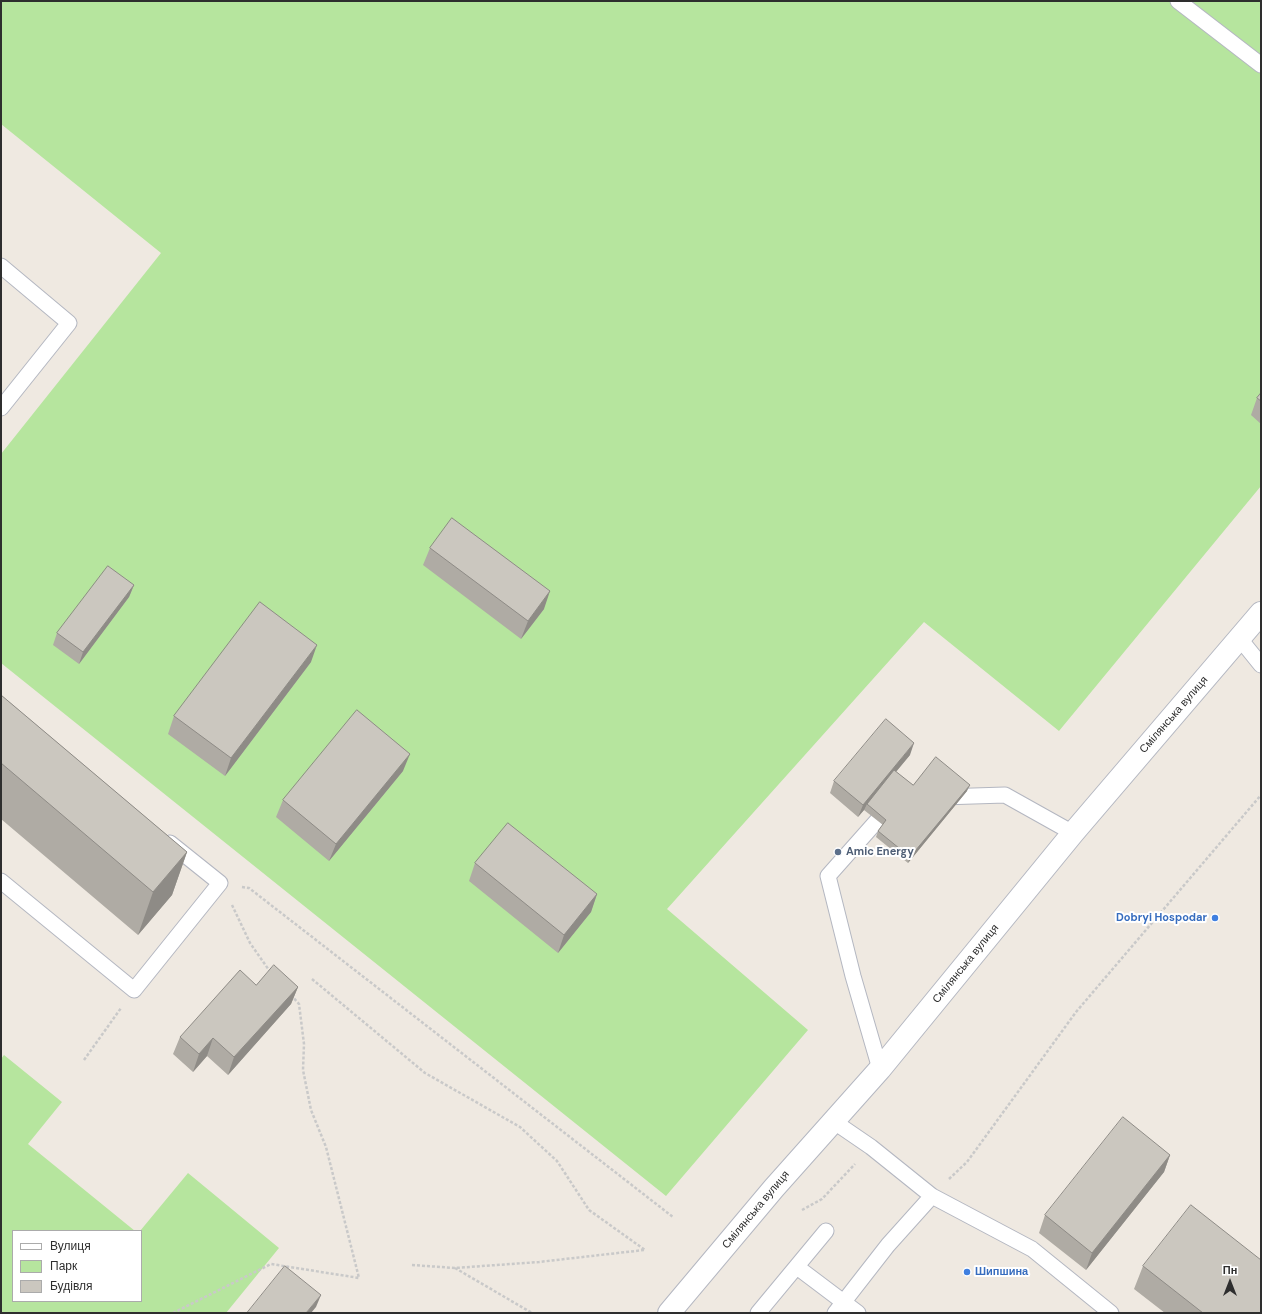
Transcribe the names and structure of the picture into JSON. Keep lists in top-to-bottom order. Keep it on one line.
{"streets":{"main road":["Смілянська вулиця"]},"places":["Amic Energy","Dobryi Hospodar","Шипшина"],"legend":["Вулиця","Парк","Будівля"],"north":"top"}
